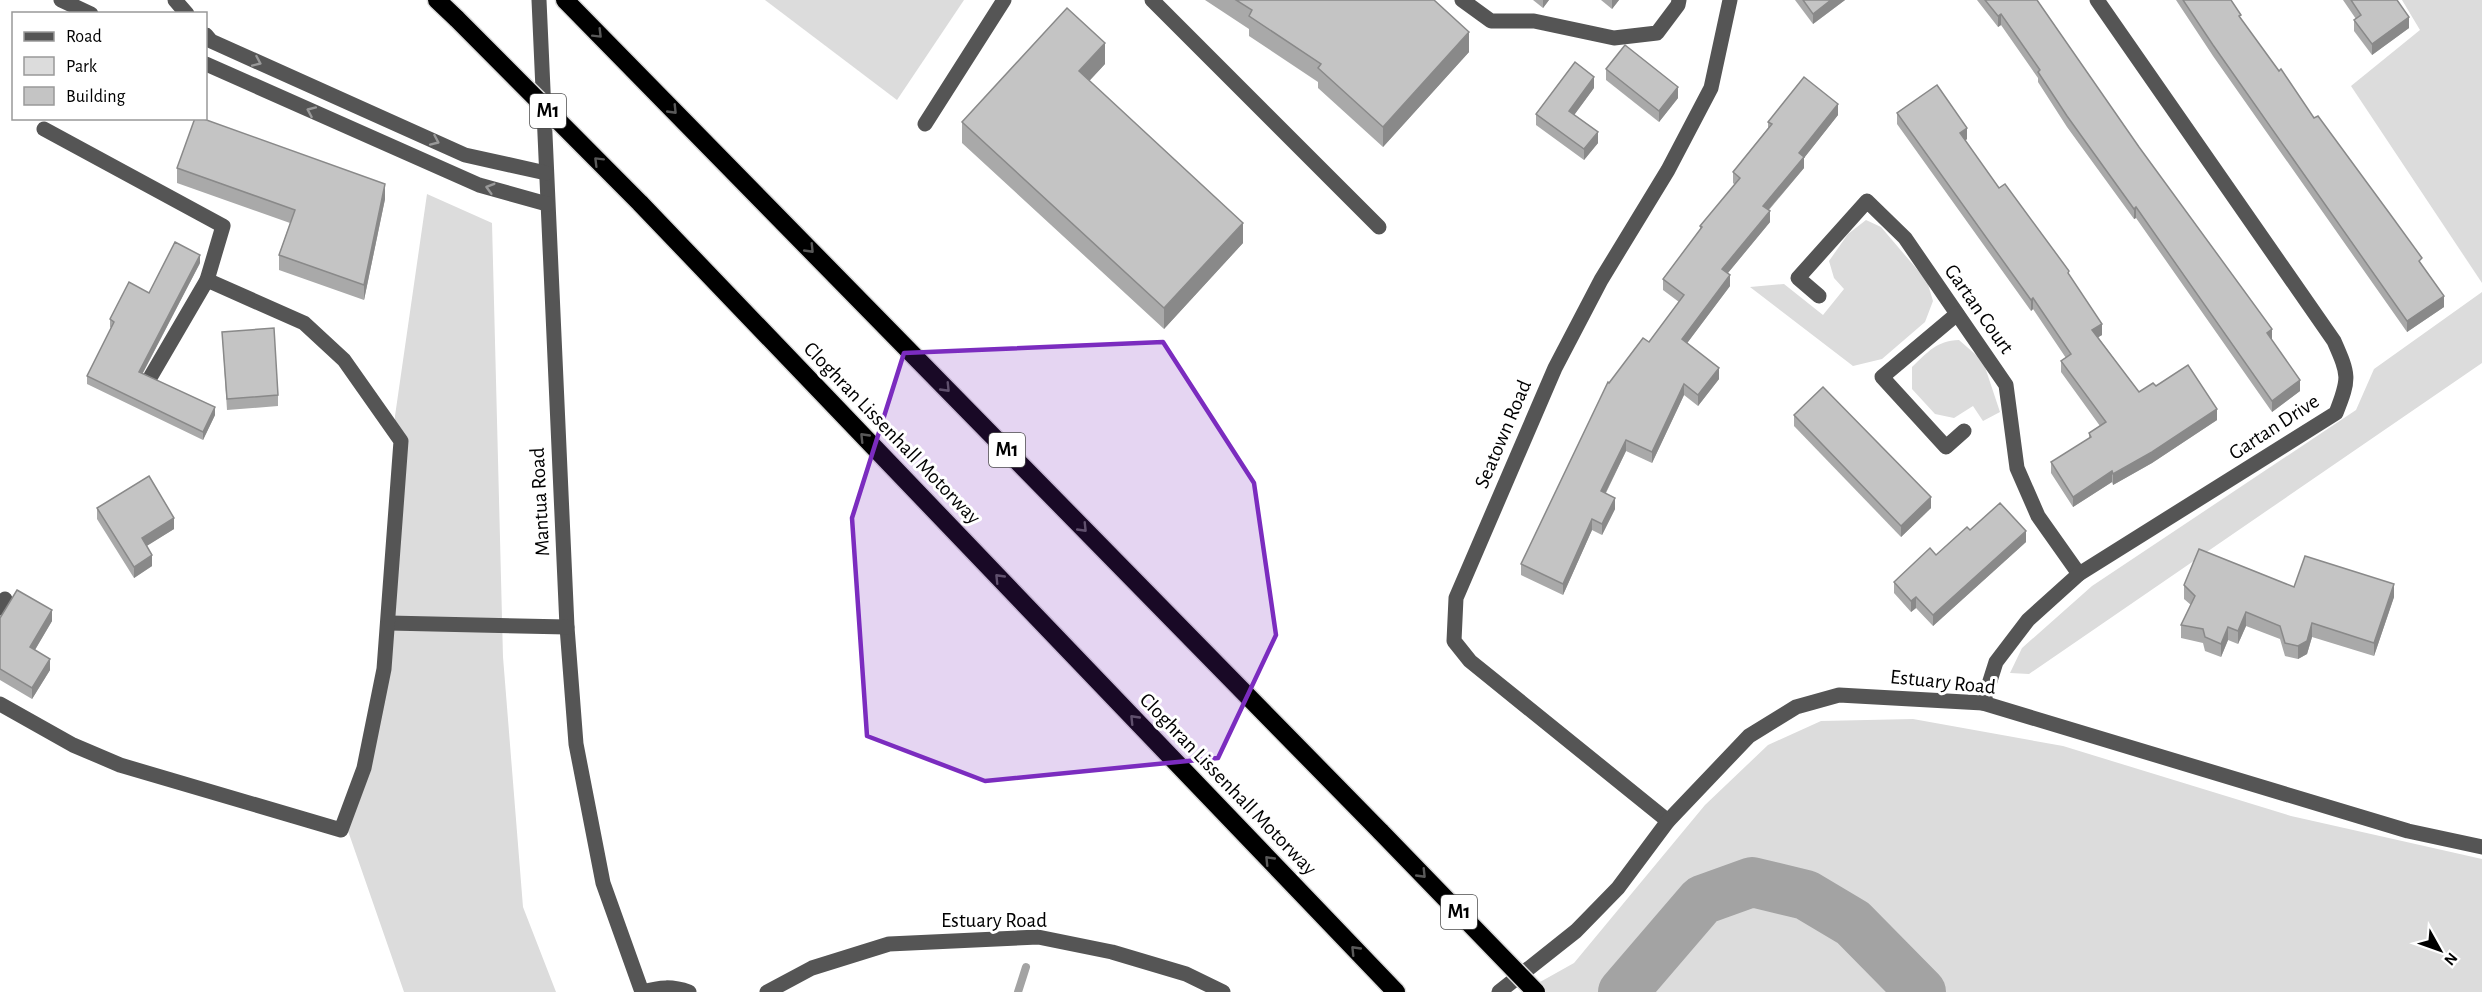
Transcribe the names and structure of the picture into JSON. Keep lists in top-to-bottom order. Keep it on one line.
{"streets":{"highway":["M1","Cloghran Lissenhall Motorway"],"street":["Gartan Court","Gartan Drive","Seatown Road","Mantua Road","Estuary Road"]},"crossings":[["Gartan Court","Gartan Drive"],["Gartan Drive","Estuary Road"],["Seatown Road","Estuary Road"]],"legend":["Road","Park","Building"],"north":"bottom right"}
